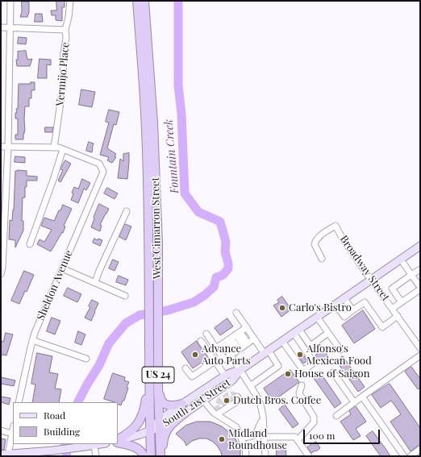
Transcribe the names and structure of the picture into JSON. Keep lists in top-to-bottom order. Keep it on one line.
{"streets":{"highway":["West Cimarron Street","US 24"],"main road":["South 21st Street"],"street":["Vermijo Place","Broadway Street","Sheldon Avenue"]},"crossings":[["West Cimarron Street","South 21st Street"],["Broadway Street","South 21st Street"]],"water":["Fountain Creek"],"places":["Carlo's Bistro","Advance Auto Parts","Alfonso's Mexican Food","House of Saigon","Dutch Bros. Coffee","Midland Roundhouse"],"legend":["Road","Building"],"scale_bar":"100 m"}
